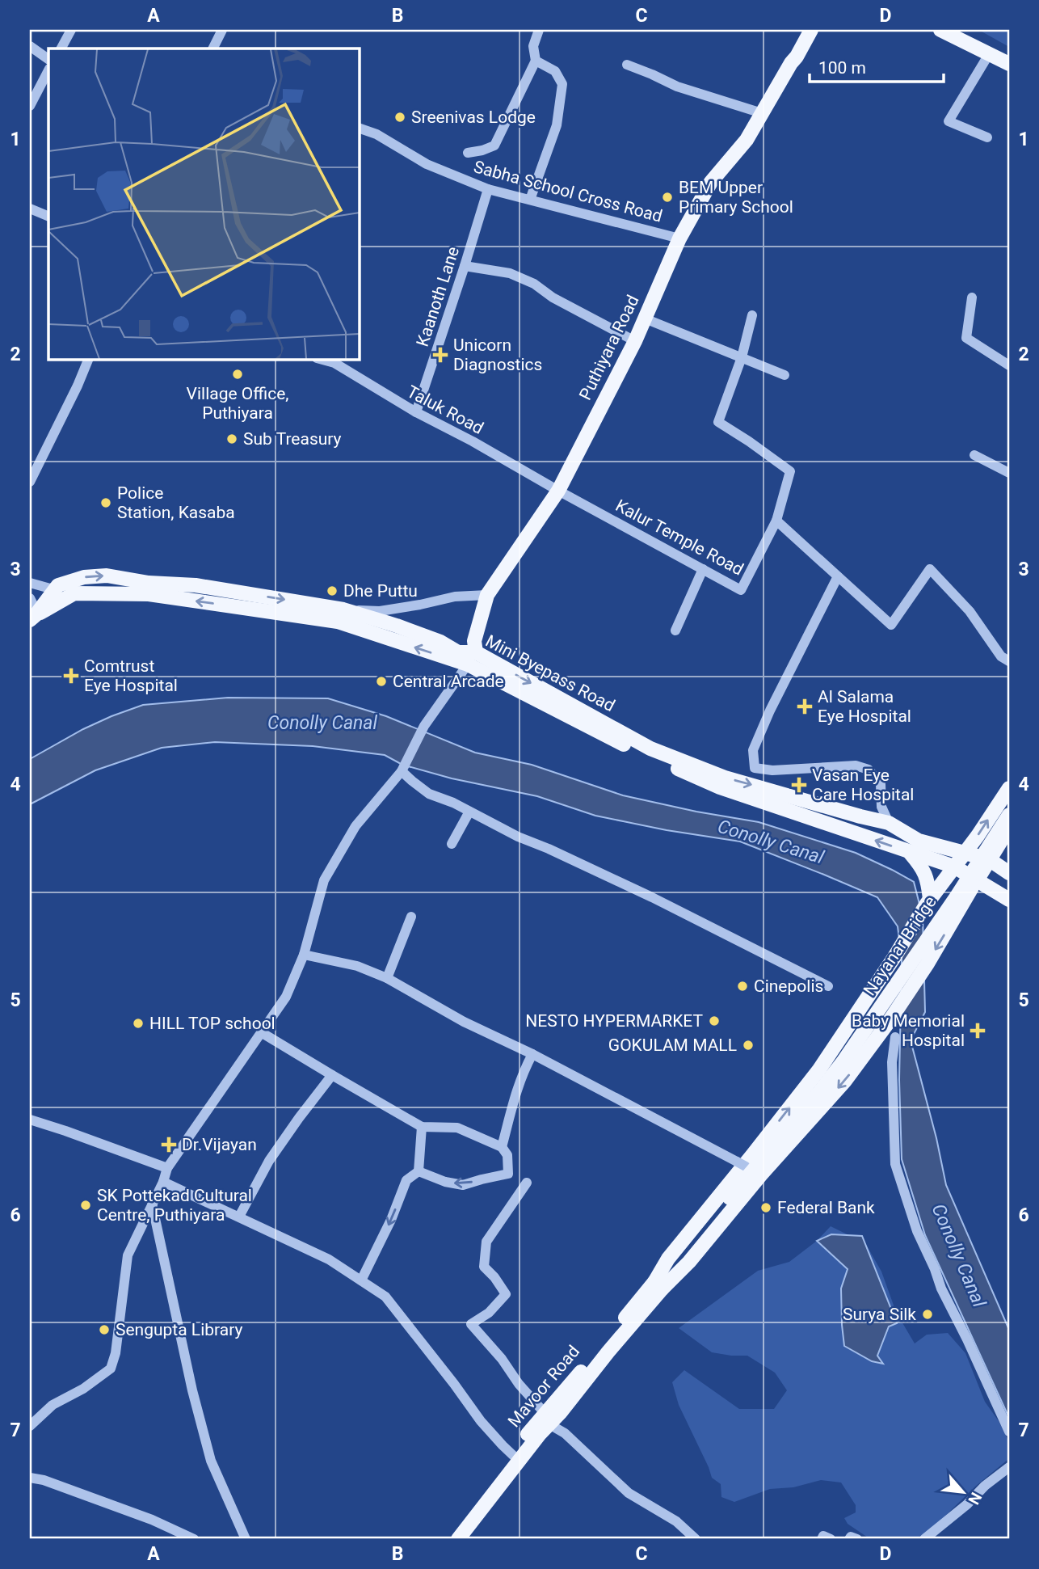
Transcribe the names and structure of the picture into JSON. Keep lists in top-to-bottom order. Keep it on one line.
{"streets":{"main road":["Puthiyara Road","Mini Byepass Road","Nayanar Bridge","Mavoor Road"],"street":["Sabha School Cross Road","Kaanoth Lane","Taluk Road","Kalur Temple Road"]},"crossings":[["Sabha School Cross Road","Kaanoth Lane"],["Sabha School Cross Road","Puthiyara Road"],["Kaanoth Lane","Taluk Road"],["Puthiyara Road","Taluk Road"],["Puthiyara Road","Kalur Temple Road"],["Puthiyara Road","Mini Byepass Road"],["Taluk Road","Kalur Temple Road"],["Nayanar Bridge","Mavoor Road"]],"water":["Conolly Canal"],"places":{"other":["Sreenivas Lodge","BEM Upper Primary School","Village Office, Puthiyara","Sub Treasury","Police Station, Kasaba","Dhe Puttu","Central Arcade","Cinepolis","NESTO HYPERMARKET","HILL TOP school","GOKULAM MALL","SK Pottekad Cultural Centre, Puthiyara","Federal Bank","Surya Silk","Sengupta Library"],"health":["Unicorn Diagnostics","Comtrust Eye Hospital","Al Salama Eye Hospital","Vasan Eye Care Hospital","Baby Memorial Hospital","Dr.Vijayan"]},"scale_bar":"100 m","north":"bottom right","grid":{"columns":["A","B","C","D"],"rows":["1","2","3","4","5","6","7"]}}
